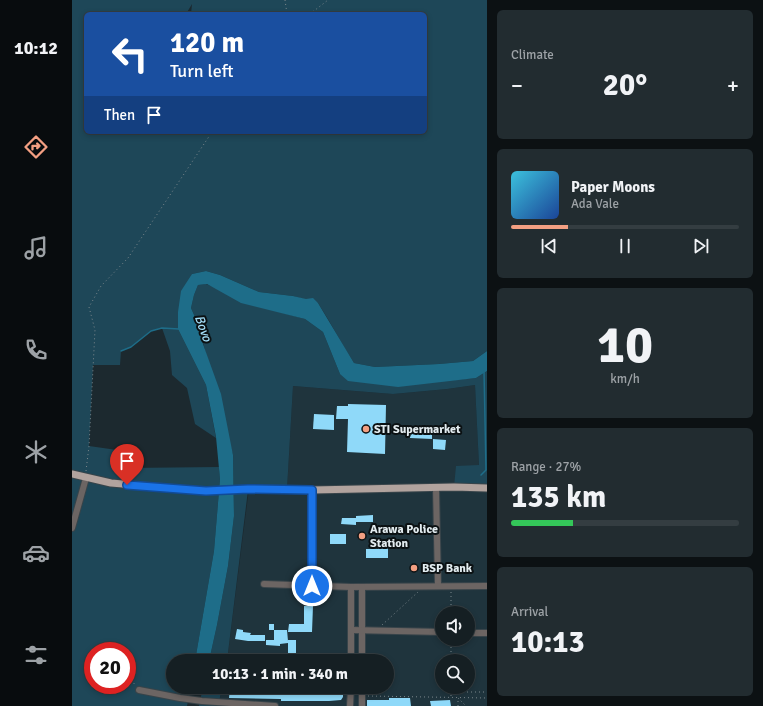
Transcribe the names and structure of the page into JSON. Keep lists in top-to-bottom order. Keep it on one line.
{"water":["Bovo"],"places":["STI Supermarket","Arawa Police Station","BSP Bank"],"page":{"tabs":"10:12","tile":["Climate",["10","km/h"],["Range · 27%","135 km"],["Arrival","10:13"]],"turn":["120 m","Turn left"],"heat":["−","20°","+"],"then":"Then","song":["Paper Moons","Ada Vale"],"limit":"20","trip":"10:13 · 1 min · 340 m"}}
